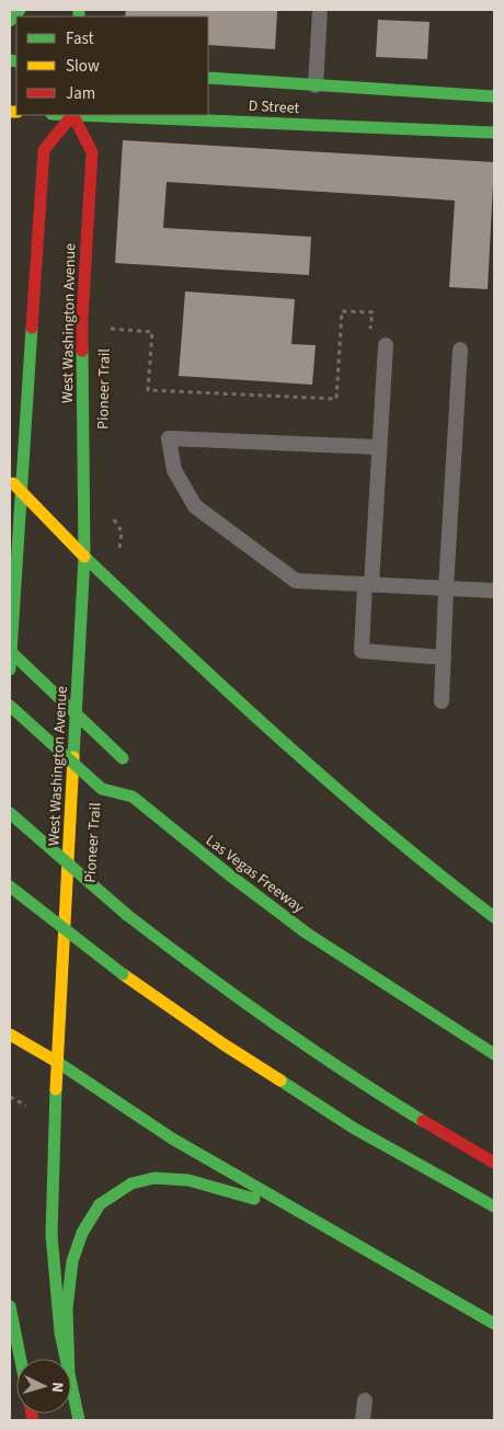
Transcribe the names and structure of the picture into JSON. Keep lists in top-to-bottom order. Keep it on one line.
{"streets":{"main road":["D Street","West Washington Avenue","Las Vegas Freeway"],"path":["Pioneer Trail"]},"legend":["Fast","Slow","Jam"],"north":"right"}
